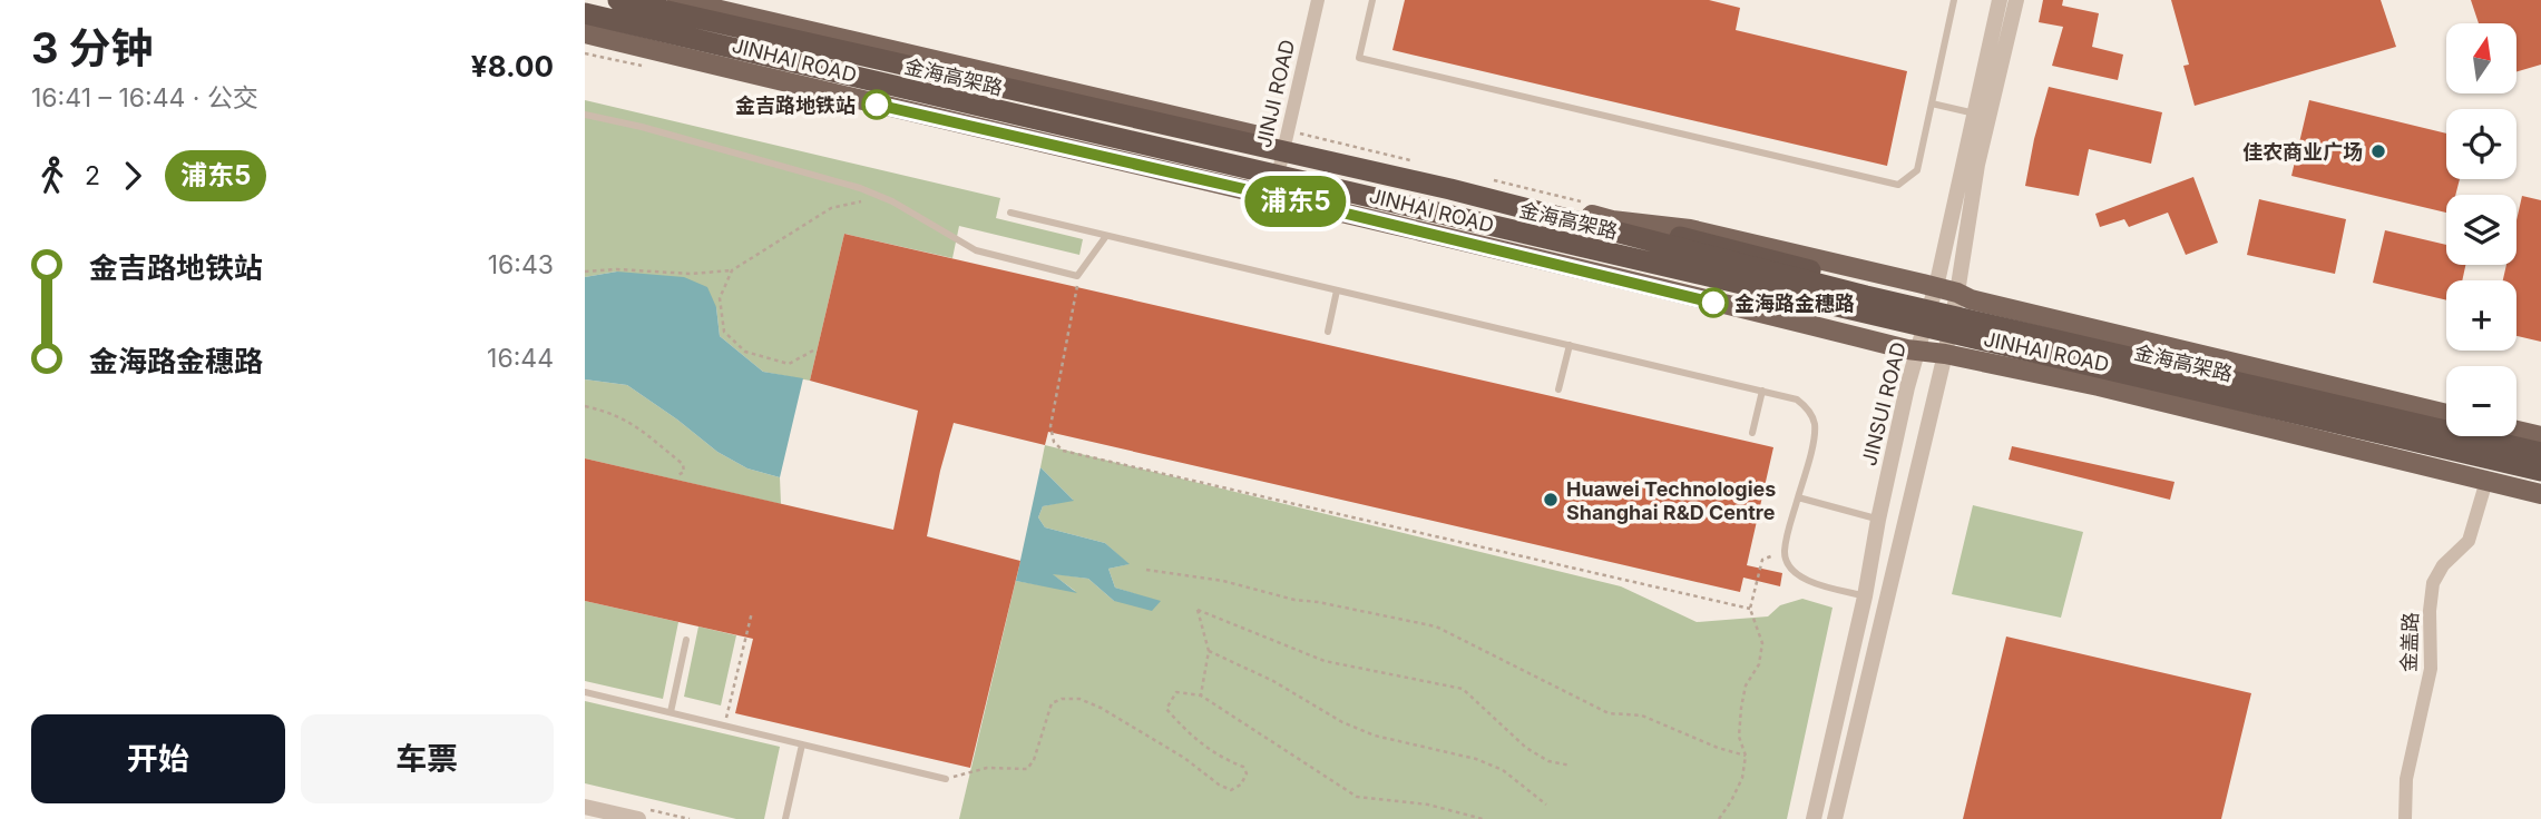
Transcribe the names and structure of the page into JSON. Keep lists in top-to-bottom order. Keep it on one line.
{"streets":{"highway":["金海高架路"],"main road":["JINHAI ROAD"],"street":["JINJI ROAD","JINSUI ROAD","金盖路"]},"crossings":[["JINHAI ROAD","JINJI ROAD"],["JINHAI ROAD","JINSUI ROAD"],["JINHAI ROAD","金盖路"]],"places":["金吉路地铁站","佳农商业广场","金海路金穗路","Huawei Technologies Shanghai R&D Centre"],"lines":["bus line 浦东5"],"north":"top","page":{"heading":["3 分钟","16:41 – 16:44 · 公交","¥8.00"],"on_map":"浦东5","map_buttons":["+","−"],"legs":["2","浦东5"],"list":[{"name":"金吉路地铁站","value":"16:43"},{"name":"金海路金穗路","value":"16:44"}],"buttons":["开始","车票"]}}
